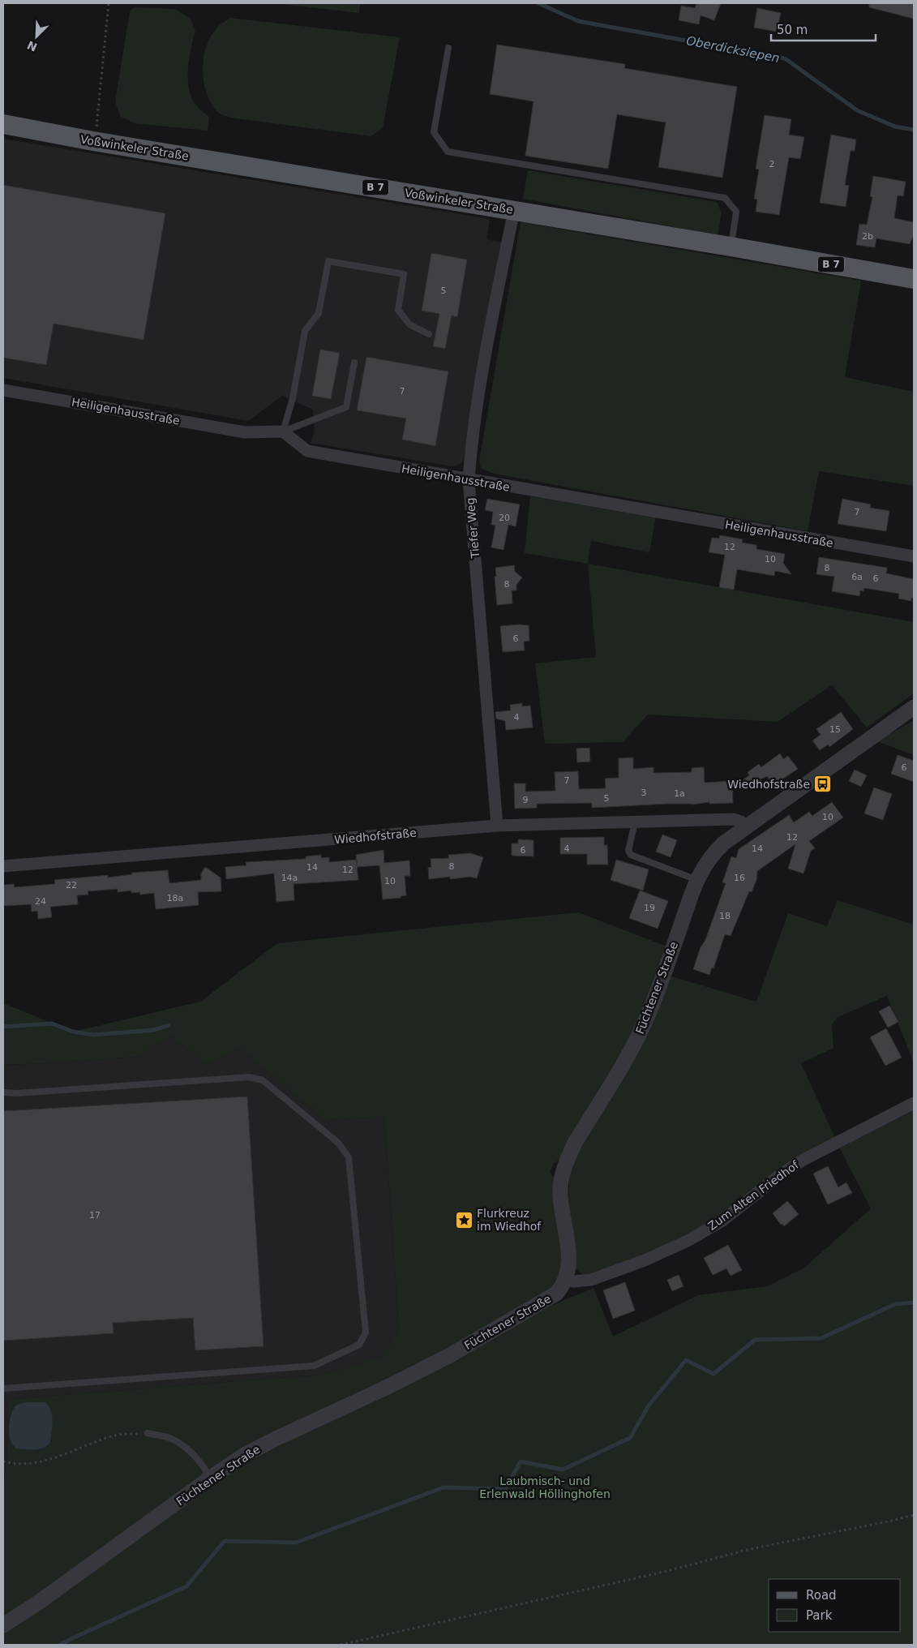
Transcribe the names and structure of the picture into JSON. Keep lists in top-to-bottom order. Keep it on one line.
{"streets":{"main road":["Voßwinkeler Straße","B 7"],"street":["Heiligenhausstraße","Tiefer Weg","Wiedhofstraße","Füchtener Straße","Zum Alten Friedhof"]},"crossings":[["Voßwinkeler Straße","Tiefer Weg"],["Heiligenhausstraße","Tiefer Weg"],["Tiefer Weg","Wiedhofstraße"],["Wiedhofstraße","Füchtener Straße"],["Füchtener Straße","Zum Alten Friedhof"]],"water":["Oberdicksiepen"],"parks":["Laubmisch- und Erlenwald Höllinghofen"],"places":{"bus stop":["Wiedhofstraße"],"place":["Flurkreuz im Wiedhof"]},"house_numbers":["2","2b","5","7","7","20","12","10","8","6a","6","8","6","4","15","6","7","3","1a","5","9","10","12","4","14","6","8","14","12","14a","16","10","22","18a","24","19","18","17"],"legend":["Road","Park"],"scale_bar":"50 m","north":"bottom left"}
